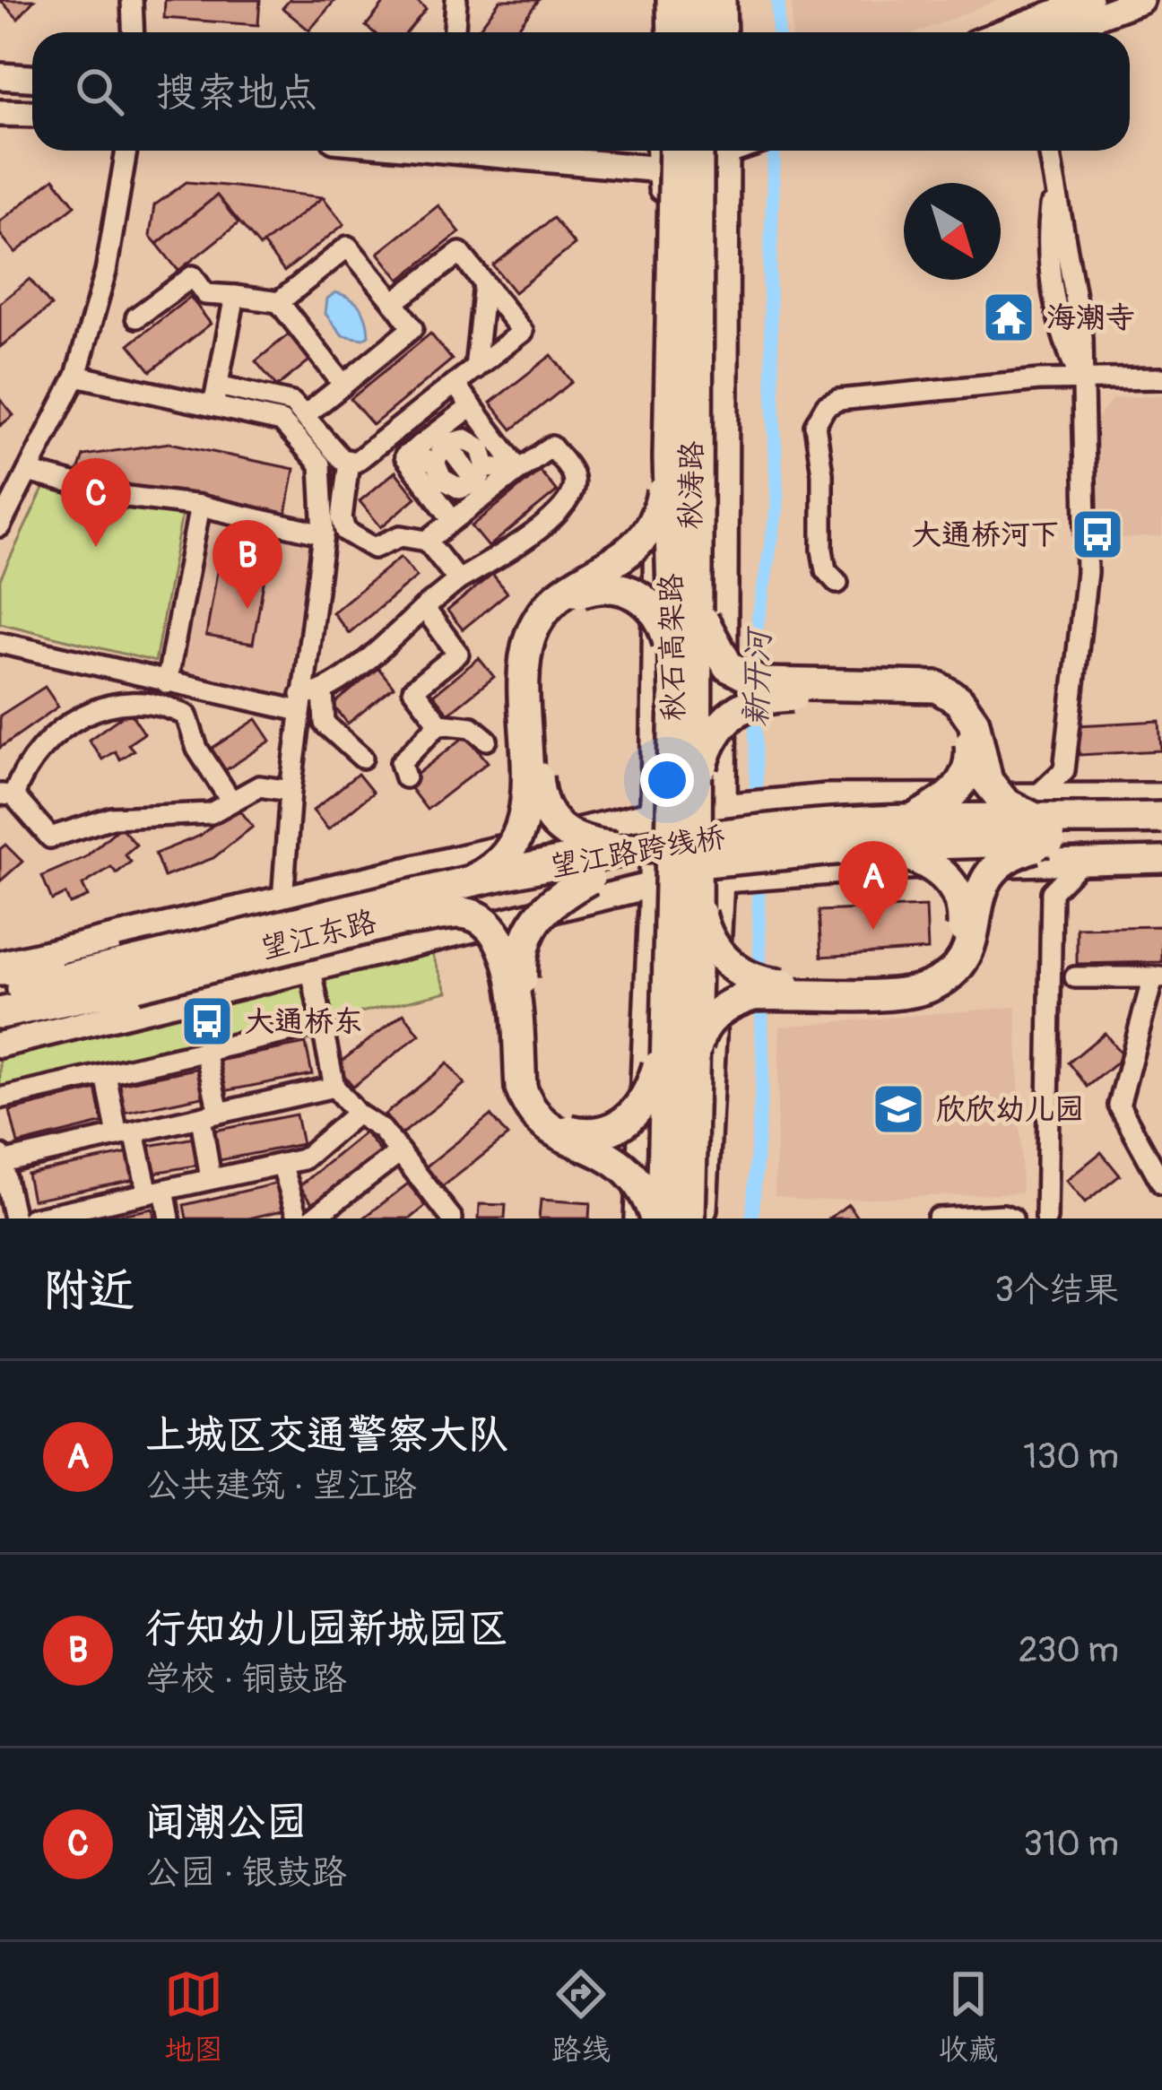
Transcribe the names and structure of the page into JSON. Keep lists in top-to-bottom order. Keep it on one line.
{"streets":{"highway":["秋石高架路","望江路跨线桥"],"main road":["秋涛路","望江东路"]},"crossings":[["秋涛路","望江东路"],["望江路跨线桥","望江东路"]],"water":["新开河"],"places":{"temple":["海潮寺"],"bus stop":["大通桥河下","大通桥东"],"school or university":["欣欣幼儿园"]},"north":"bottom right","page":{"search":"搜索地点","pins":["C","B","A"],"heading":["附近","3个结果"],"list":[{"mark":"A","name":"上城区交通警察大队","note":"公共建筑 · 望江路","value":"130 m"},{"mark":"B","name":"行知幼儿园新城园区","note":"学校 · 铜鼓路","value":"230 m"},{"mark":"C","name":"闻潮公园","note":"公园 · 银鼓路","value":"310 m"}],"nav":["地图","路线","收藏"]}}
